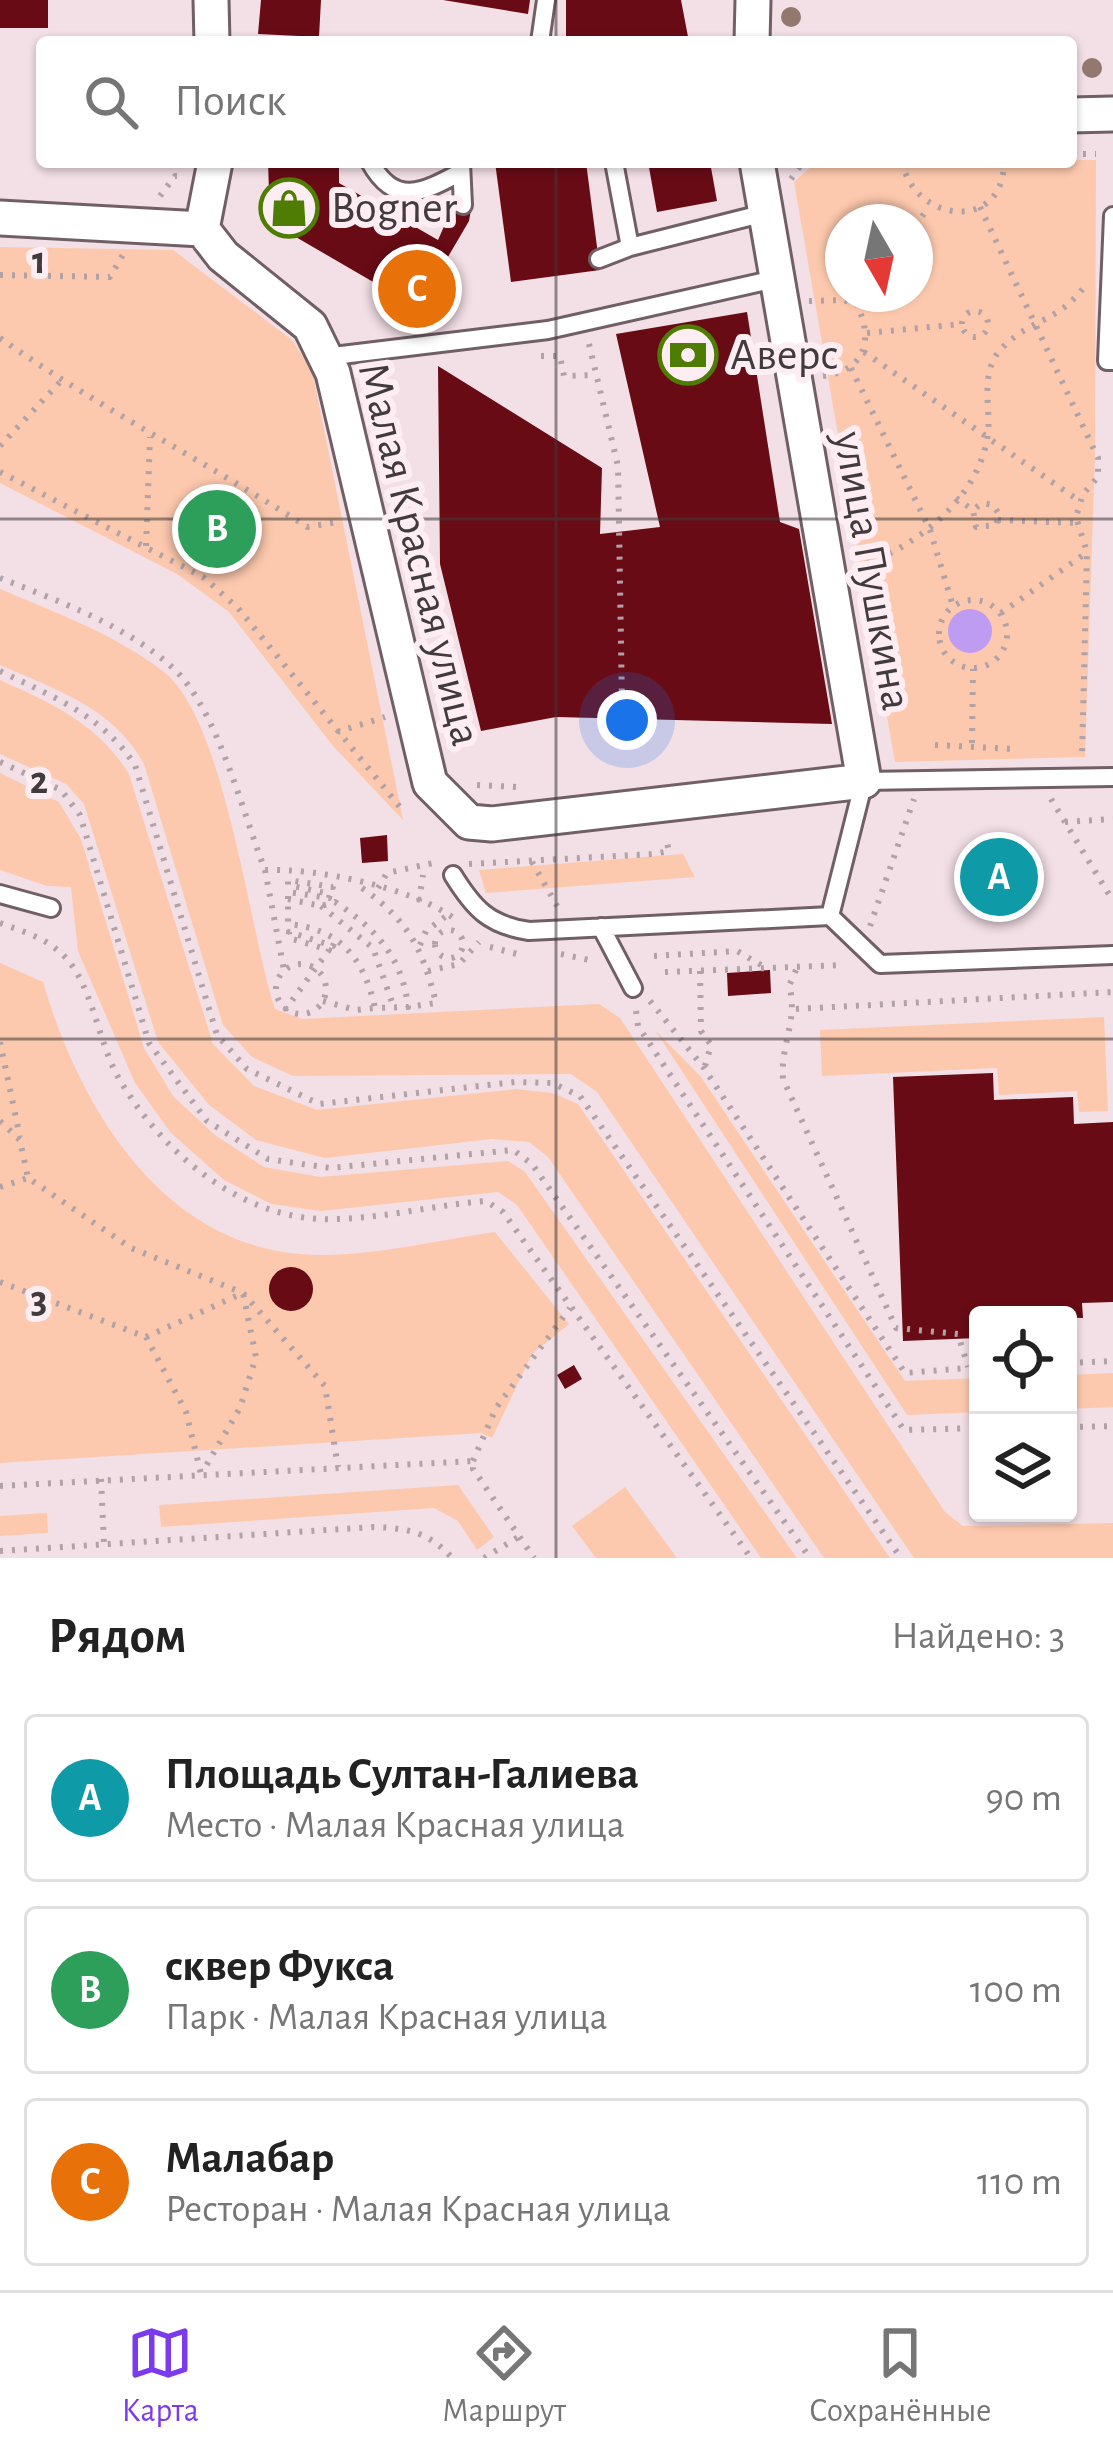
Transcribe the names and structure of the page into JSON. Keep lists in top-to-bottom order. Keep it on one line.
{"streets":{"street":["Малая Красная улица","улица Пушкина"]},"crossings":[["Малая Красная улица","улица Пушкина"]],"places":{"shop":["Bogner"],"bank":["Аверс"]},"north":"bottom","page":{"search":"Поиск","pins":["C","B","A"],"heading":["Рядом","Найдено: 3"],"list":[{"mark":"A","name":"Площадь Султан-Галиева","note":"Место · Малая Красная улица","value":"90 m"},{"mark":"B","name":"cквер Фукса","note":"Парк · Малая Красная улица","value":"100 m"},{"mark":"C","name":"Малабар","note":"Ресторан · Малая Красная улица","value":"110 m"}],"nav":["Карта","Маршрут","Сохранённые"]},"grid":{"rows":["1","2","3"]}}
